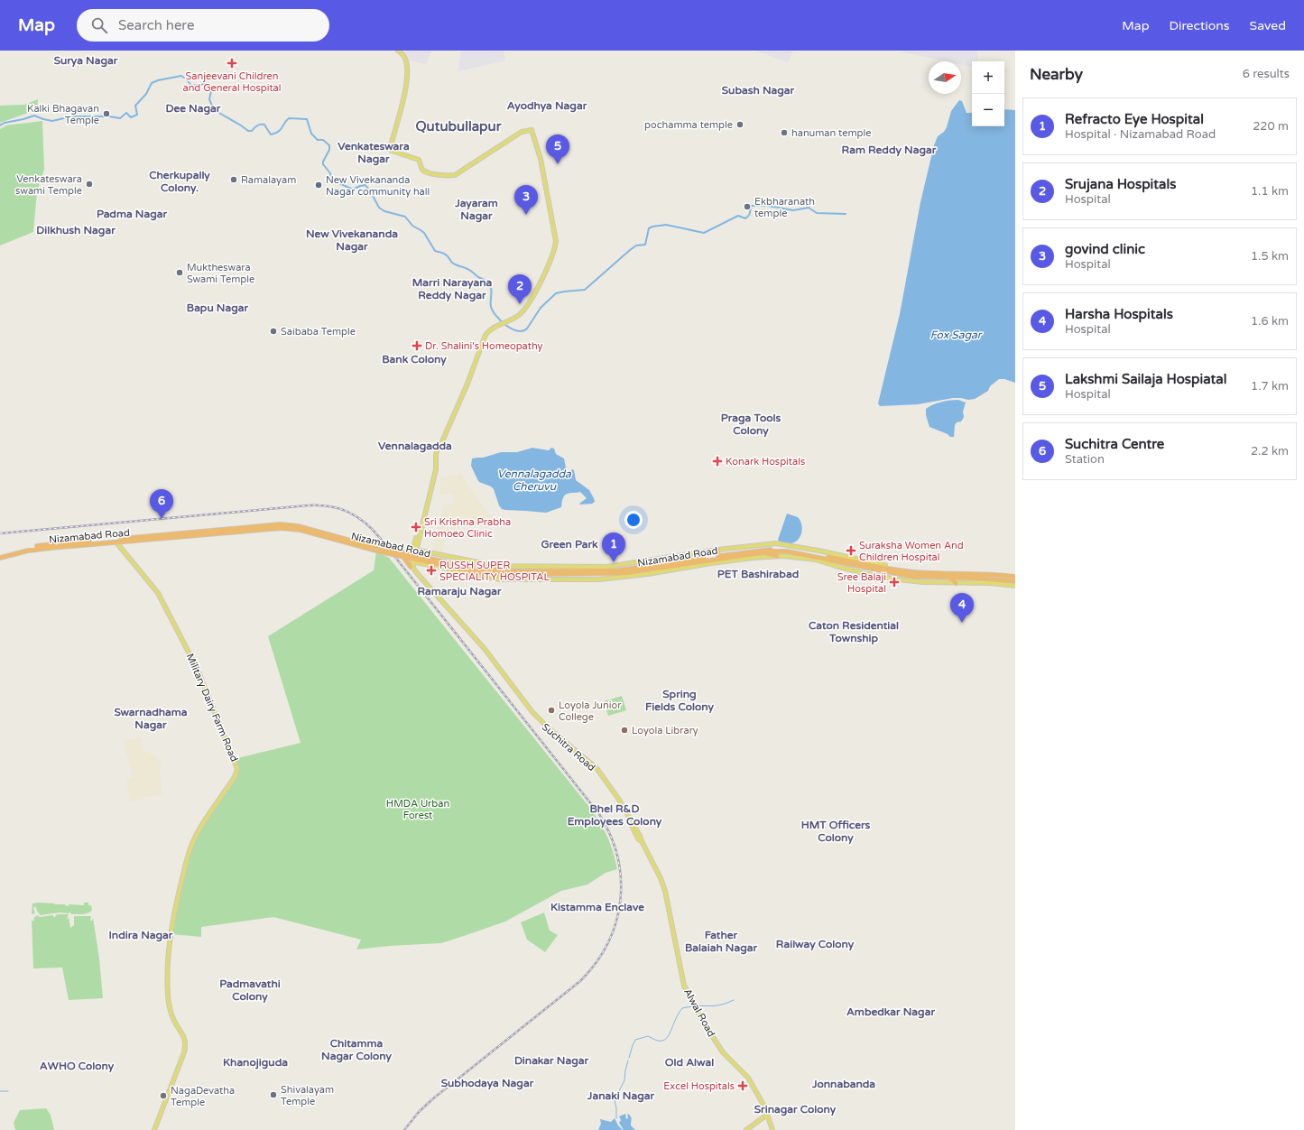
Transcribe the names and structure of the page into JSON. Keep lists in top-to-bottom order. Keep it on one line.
{"streets":{"highway":["Nizamabad Road"],"main road":["Military Dairy Farm Road","Suchitra Road","Alwal Road"]},"crossings":[["Nizamabad Road","Military Dairy Farm Road"],["Nizamabad Road","Suchitra Road"],["Suchitra Road","Alwal Road"]],"districts":["Surya Nagar","Subash Nagar","Ayodhya Nagar","Dee Nagar","Qutubullapur","Venkateswara Nagar","Ram Reddy Nagar","Cherkupally Colony.","Jayaram Nagar","Padma Nagar","Dilkhush Nagar","New Vivekananda Nagar","Marri Narayana Reddy Nagar","Bapu Nagar","Bank Colony","Praga Tools Colony","Vennalagadda","Green Park","PET Bashirabad","Ramaraju Nagar","Caton Residential Township","Spring Fields Colony","Swarnadhama Nagar","Bhel R&D Employees Colony","HMT Officers Colony","Kistamma Enclave","Indira Nagar","Father Balaiah Nagar","Railway Colony","Padmavathi Colony","Ambedkar Nagar","Chitamma Nagar Colony","Dinakar Nagar","Khanojiguda","Old Alwal","AWHO Colony","Subhodaya Nagar","Jonnabanda","Janaki Nagar","Srinagar Colony"],"water":["Fox Sagar","Vennalagadda Cheruvu"],"parks":["HMDA Urban Forest"],"places":{"health":["Sanjeevani Children and General Hospital","Dr. Shalini's Homeopathy","Konark Hospitals","Sri Krishna Prabha Homoeo Clinic","Suraksha Women And Children Hospital","RUSSH SUPER SPECIALITY HOSPITAL","Sree Balaji Hospital","Excel Hospitals"],"other":["Kalki Bhagavan Temple","pochamma temple","hanuman temple","Ramalayam","Venkateswara swami Temple","New Vivekananda Nagar community hall","Ekbharanath temple","Muktheswara Swami Temple","Saibaba Temple","Loyola Junior College","Loyola Library","Shivalayam Temple","NagaDevatha Temple"]},"north":"right","page":{"header":"Map","search":"Search here","nav":["Map","Directions","Saved"],"heading":["Nearby","6 results"],"map_buttons":["+","−"],"list":[{"mark":"1","name":"Refracto Eye Hospital","note":"Hospital · Nizamabad Road","value":"220 m"},{"mark":"2","name":"Srujana Hospitals","note":"Hospital","value":"1.1 km"},{"mark":"3","name":"govind clinic","note":"Hospital","value":"1.5 km"},{"mark":"4","name":"Harsha Hospitals","note":"Hospital","value":"1.6 km"},{"mark":"5","name":"Lakshmi Sailaja Hospiatal","note":"Hospital","value":"1.7 km"},{"mark":"6","name":"Suchitra Centre","note":"Station","value":"2.2 km"}],"pins":["5","3","2","6","1","4"]}}
